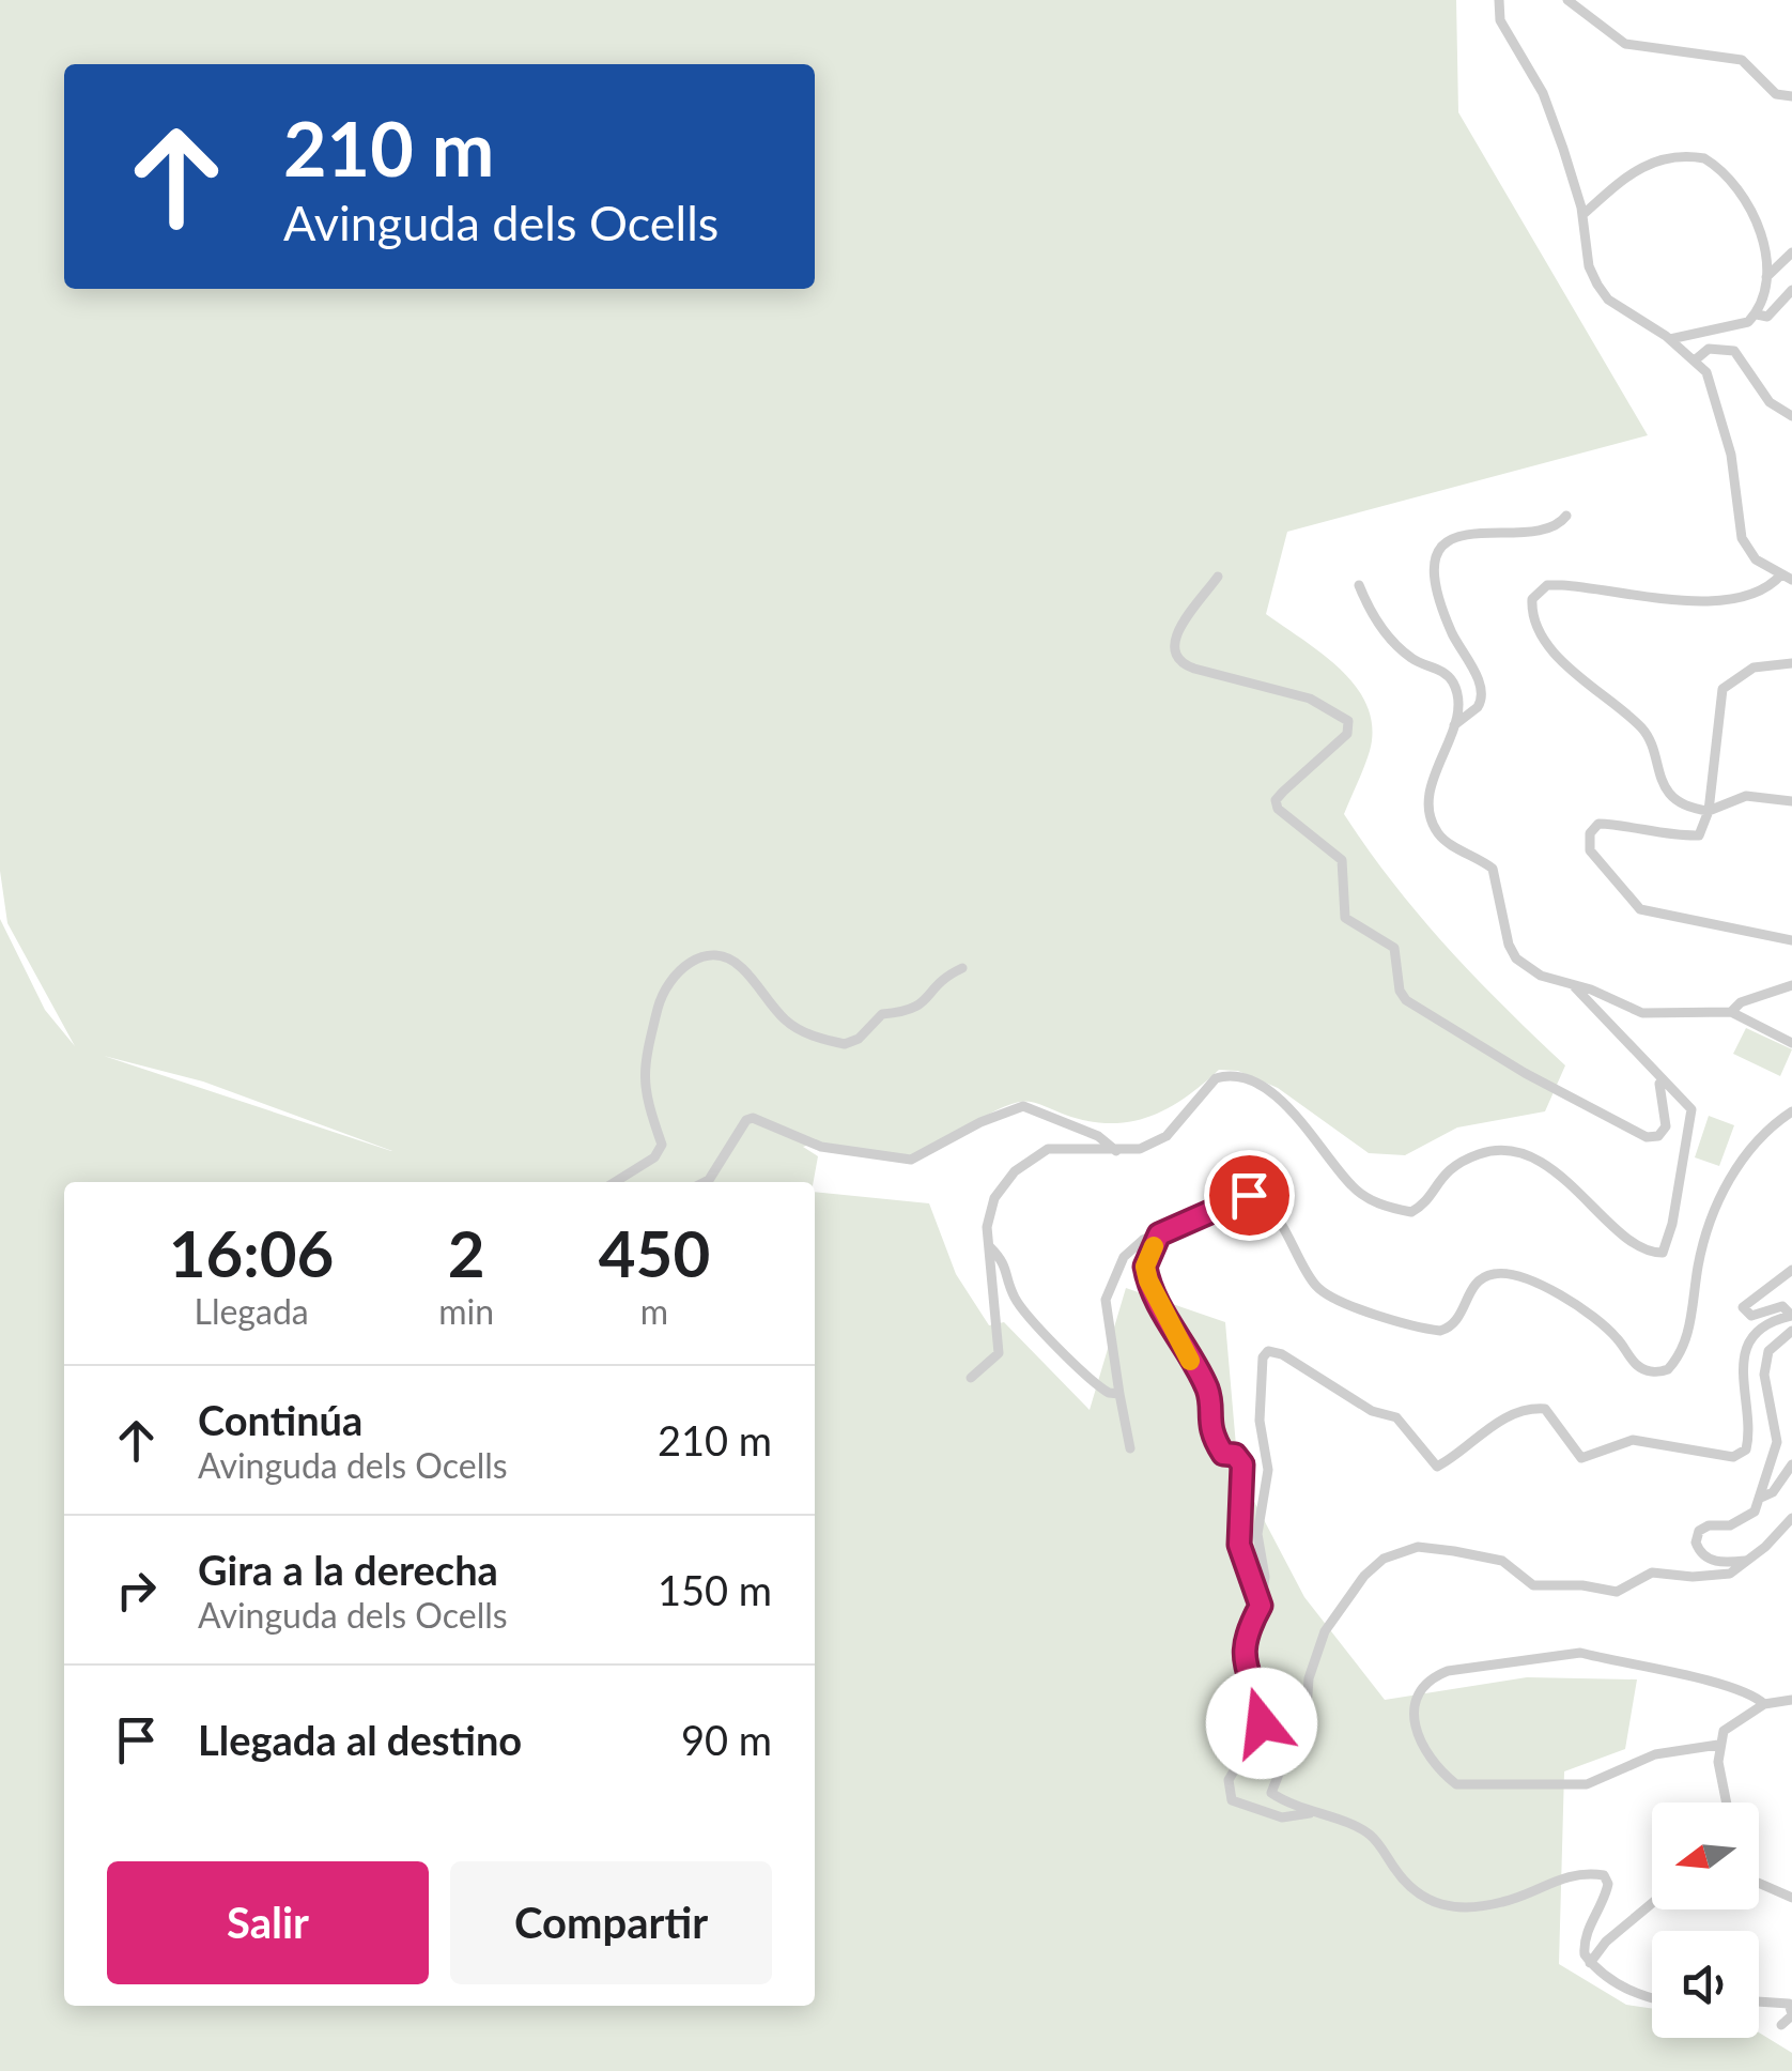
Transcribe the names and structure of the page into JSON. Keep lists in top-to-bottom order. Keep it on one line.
{"north":"left","page":{"turn":["210 m","Avinguda dels Ocells"],"eta":["16:06","Llegada","2","min","450","m"],"list":[{"name":"Continúa","note":"Avinguda dels Ocells","value":"210 m"},{"name":"Gira a la derecha","note":"Avinguda dels Ocells","value":"150 m"},{"name":"Llegada al destino","value":"90 m"}],"buttons":["Salir","Compartir"]}}
